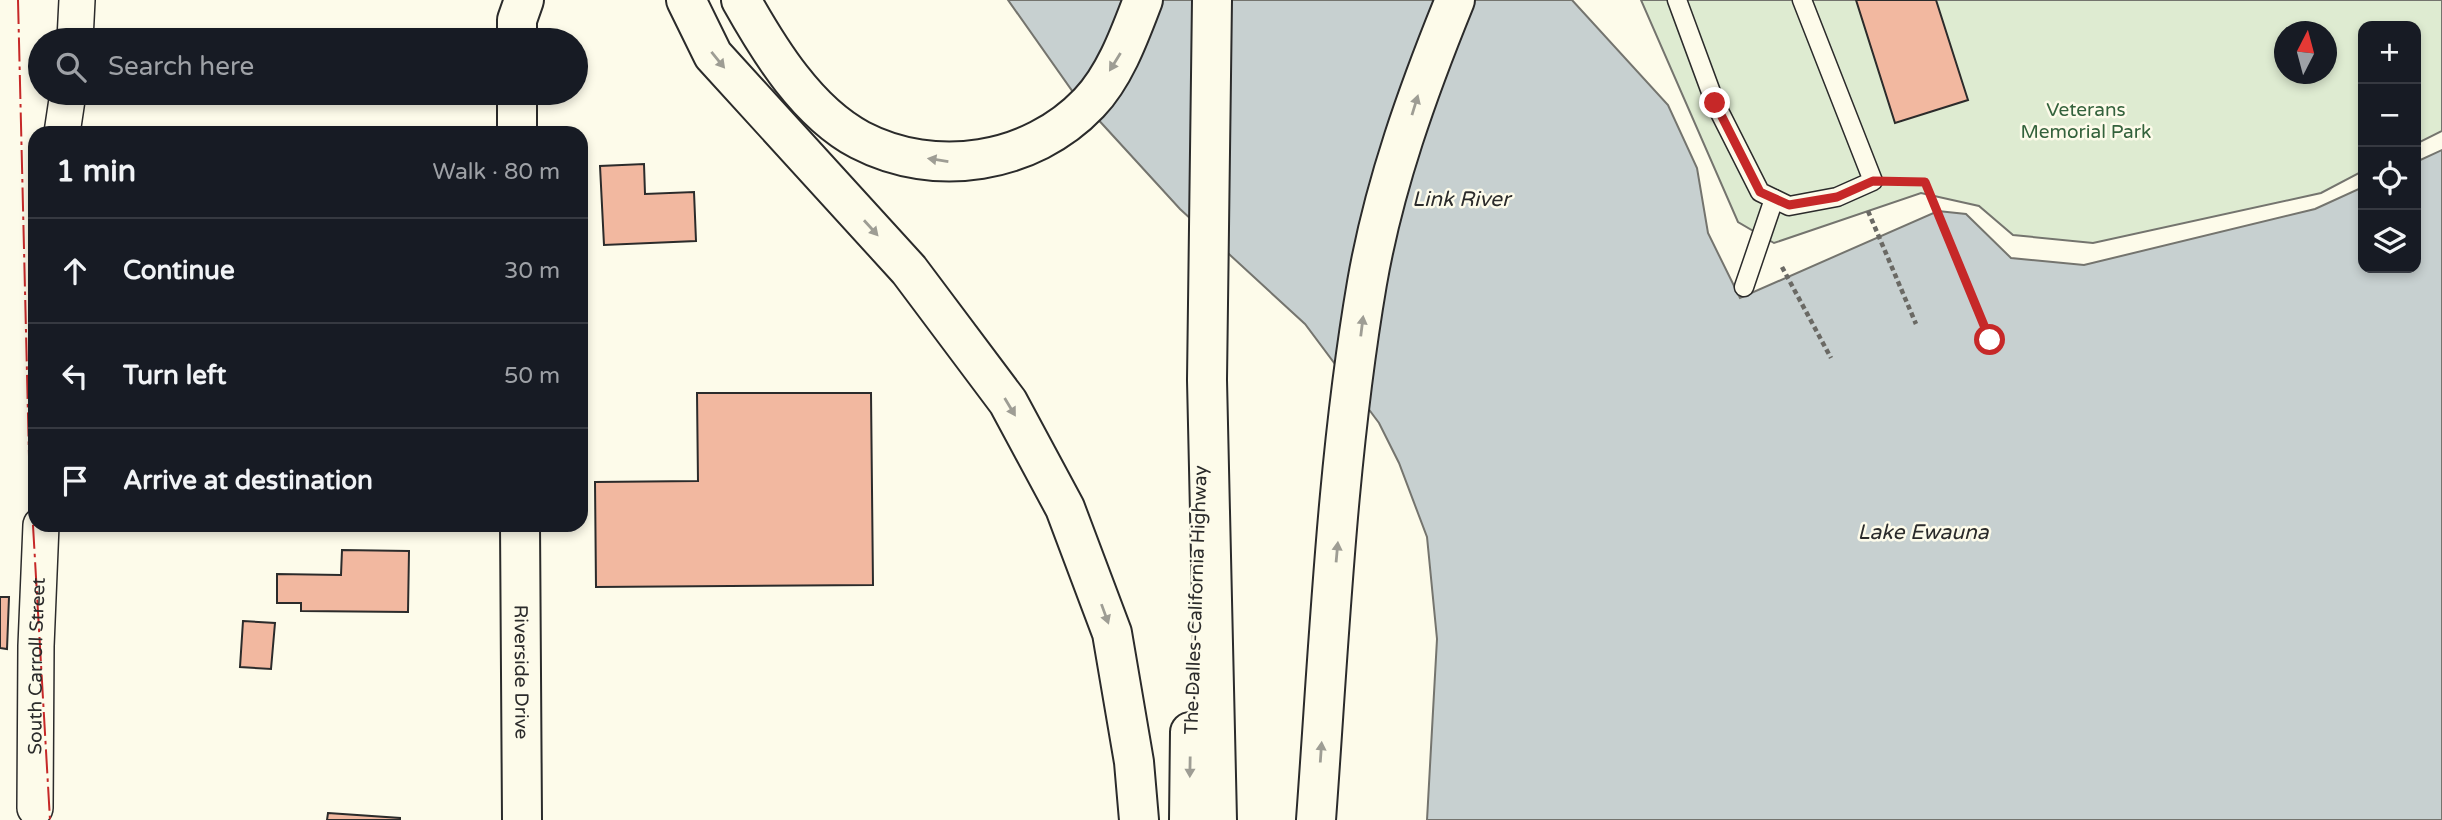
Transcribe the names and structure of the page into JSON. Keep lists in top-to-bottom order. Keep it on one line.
{"streets":{"main road":["The Dalles-California Highway","Riverside Drive"],"street":["South Carroll Street"]},"water":["Link River","Lake Ewauna"],"parks":["Veterans Memorial Park"],"north":"top","page":{"map_buttons":["+","−"],"search":"Search here","heading":["1 min","Walk · 80 m"],"list":[["Continue","30 m"],["Turn left","50 m"],"Arrive at destination"]}}
